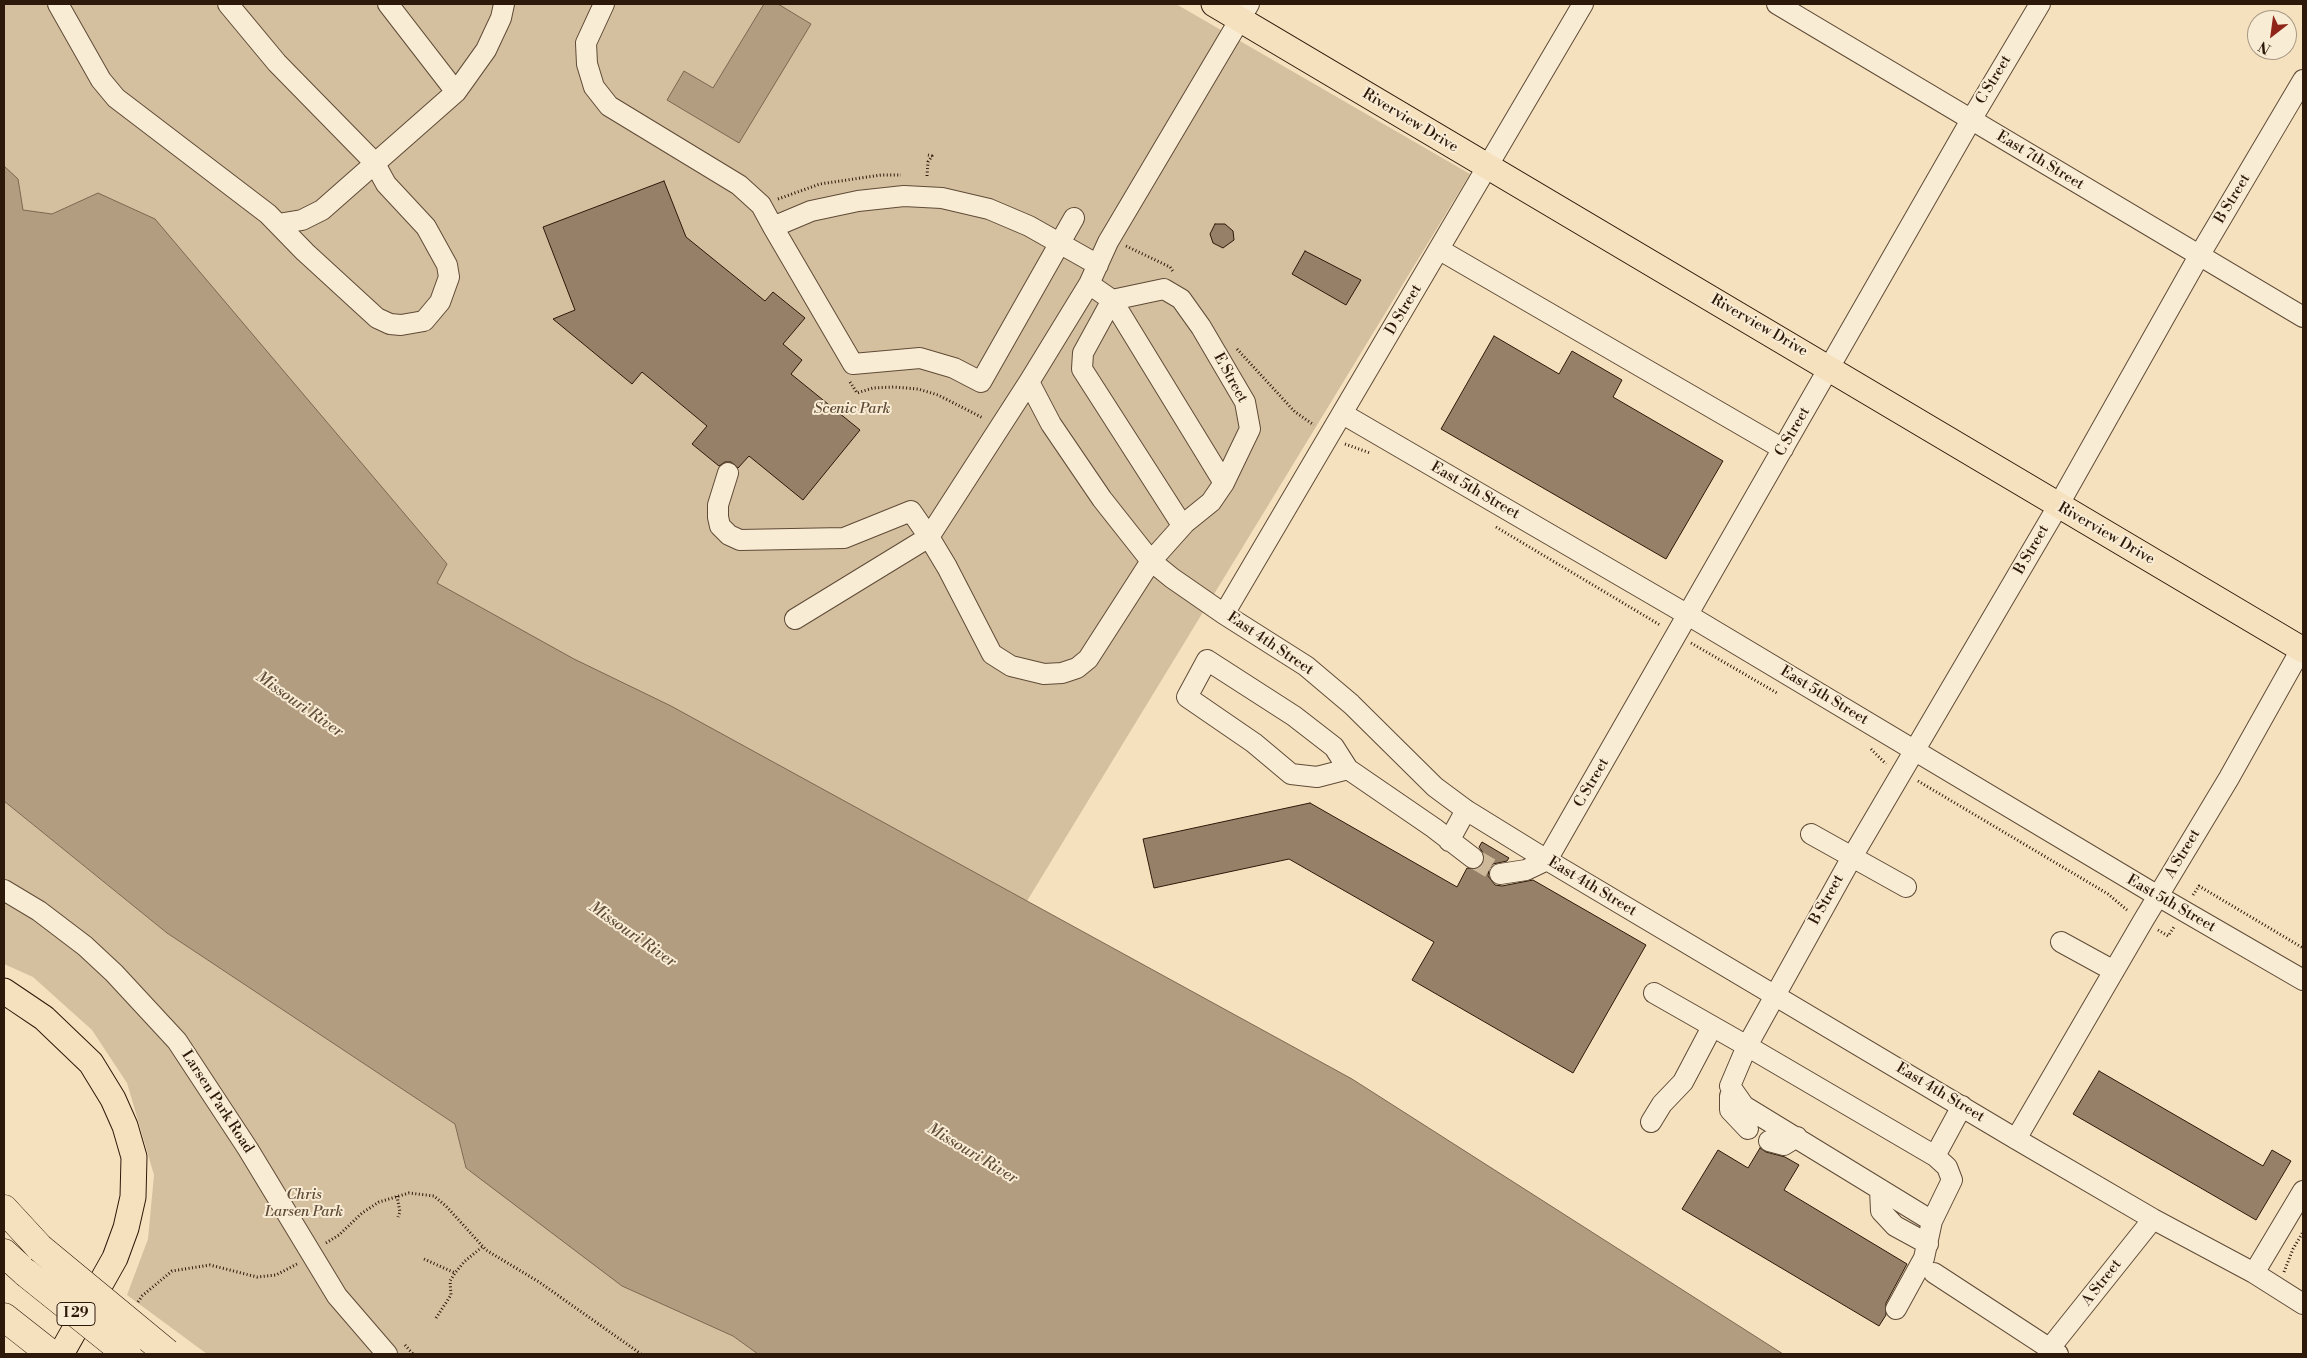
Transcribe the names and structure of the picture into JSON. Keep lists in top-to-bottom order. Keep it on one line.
{"streets":{"highway":["I 29"],"main road":["Riverview Drive"],"street":["C Street","East 7th Street","B Street","D Street","E Street","East 5th Street","East 4th Street","A Street","Larsen Park Road"]},"crossings":[["C Street","Riverview Drive"],["C Street","East 7th Street"],["C Street","East 5th Street"],["C Street","East 4th Street"],["Riverview Drive","B Street"],["Riverview Drive","D Street"],["Riverview Drive","A Street"],["East 7th Street","B Street"],["B Street","East 5th Street"],["B Street","East 4th Street"],["D Street","East 5th Street"],["D Street","East 4th Street"],["E Street","East 4th Street"],["East 5th Street","A Street"],["East 4th Street","A Street"]],"water":["Missouri River"],"parks":["Scenic Park","Chris Larsen Park"],"north":"bottom left"}
